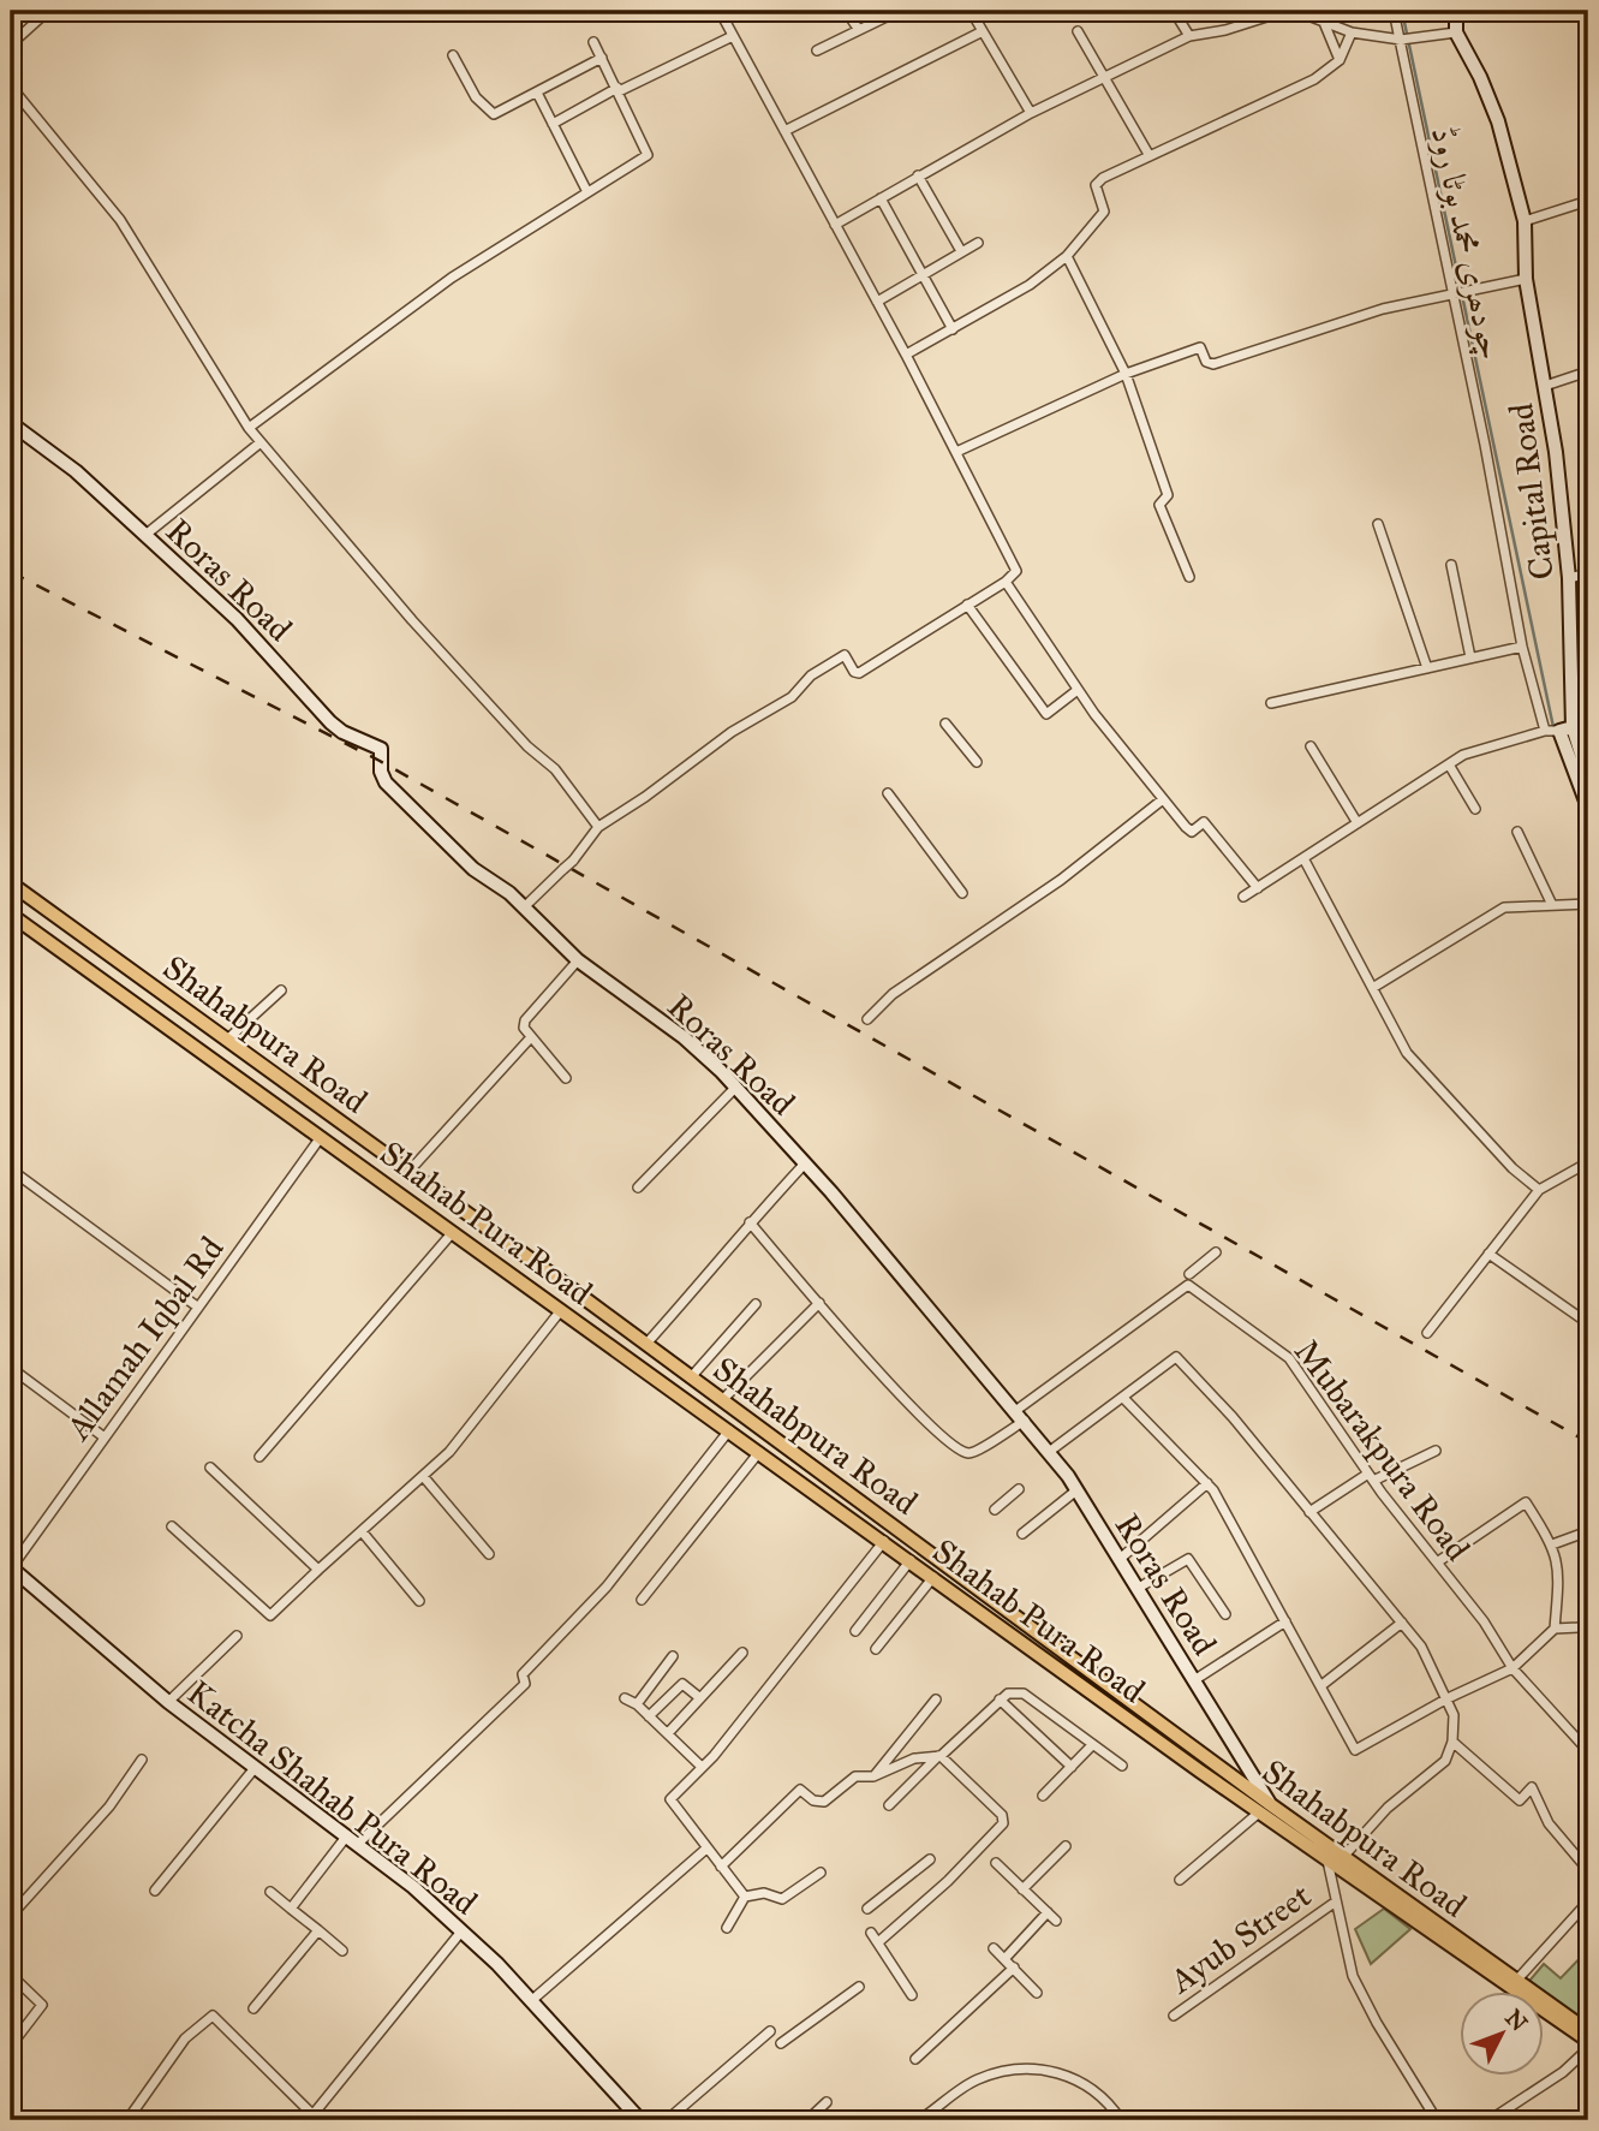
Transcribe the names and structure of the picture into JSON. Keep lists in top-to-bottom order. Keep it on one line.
{"streets":{"main road":["Capital Road","Roras Road","Shahabpura Road","Shahab Pura Road","Katcha Shahab Pura Road"],"street":["چودھری محمد بوٹا روڈ","Allamah Iqbal Rd","Mubarakpura Road","Ayub Street"]},"crossings":[["Roras Road","Shahabpura Road"],["Roras Road","Shahab Pura Road"],["Roras Road","Mubarakpura Road"],["Shahabpura Road","Shahab Pura Road"],["Shahab Pura Road","Allamah Iqbal Rd"],["Allamah Iqbal Rd","Katcha Shahab Pura Road"]],"north":"top right"}
